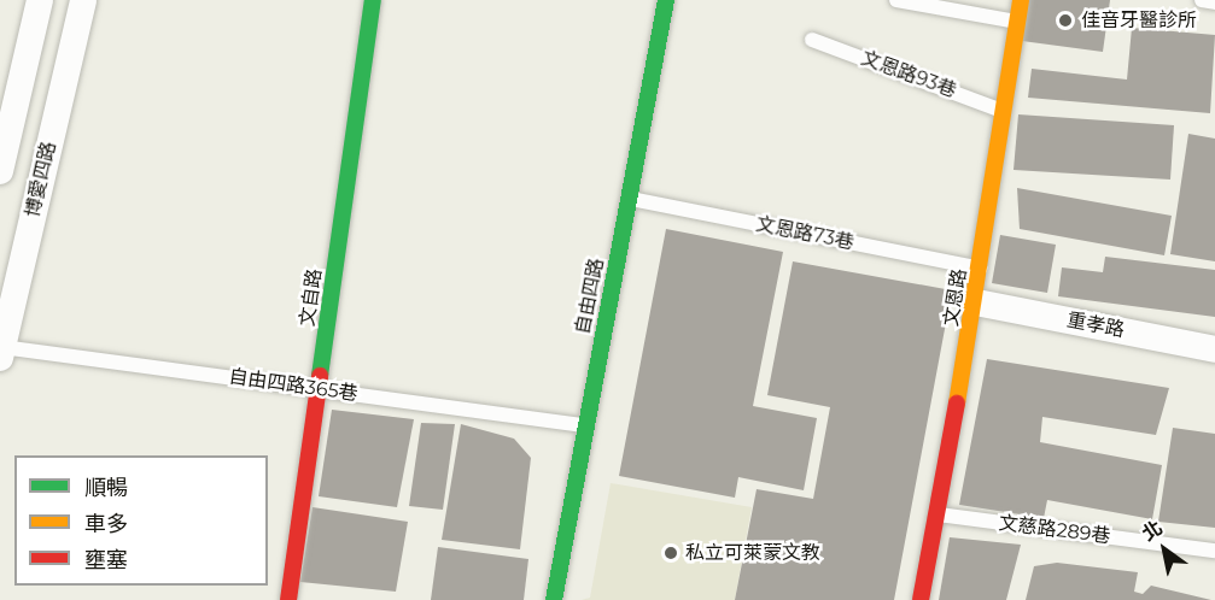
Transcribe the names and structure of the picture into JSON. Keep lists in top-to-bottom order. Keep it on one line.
{"streets":{"street":["博愛四路","自由四路","文自路","文恩路","重孝路"],"lane":["文恩路93巷","文恩路73巷","自由四路365巷","文慈路289巷"]},"crossings":[["文恩路93巷","文恩路"],["博愛四路","自由四路365巷"],["文恩路73巷","自由四路"],["文恩路73巷","文恩路"],["自由四路","自由四路365巷"],["文自路","自由四路365巷"],["文恩路","重孝路"],["文恩路","文慈路289巷"]],"places":["佳音牙醫診所","私立可萊蒙文教"],"legend":["順暢","車多","壅塞"],"north":"top left"}
